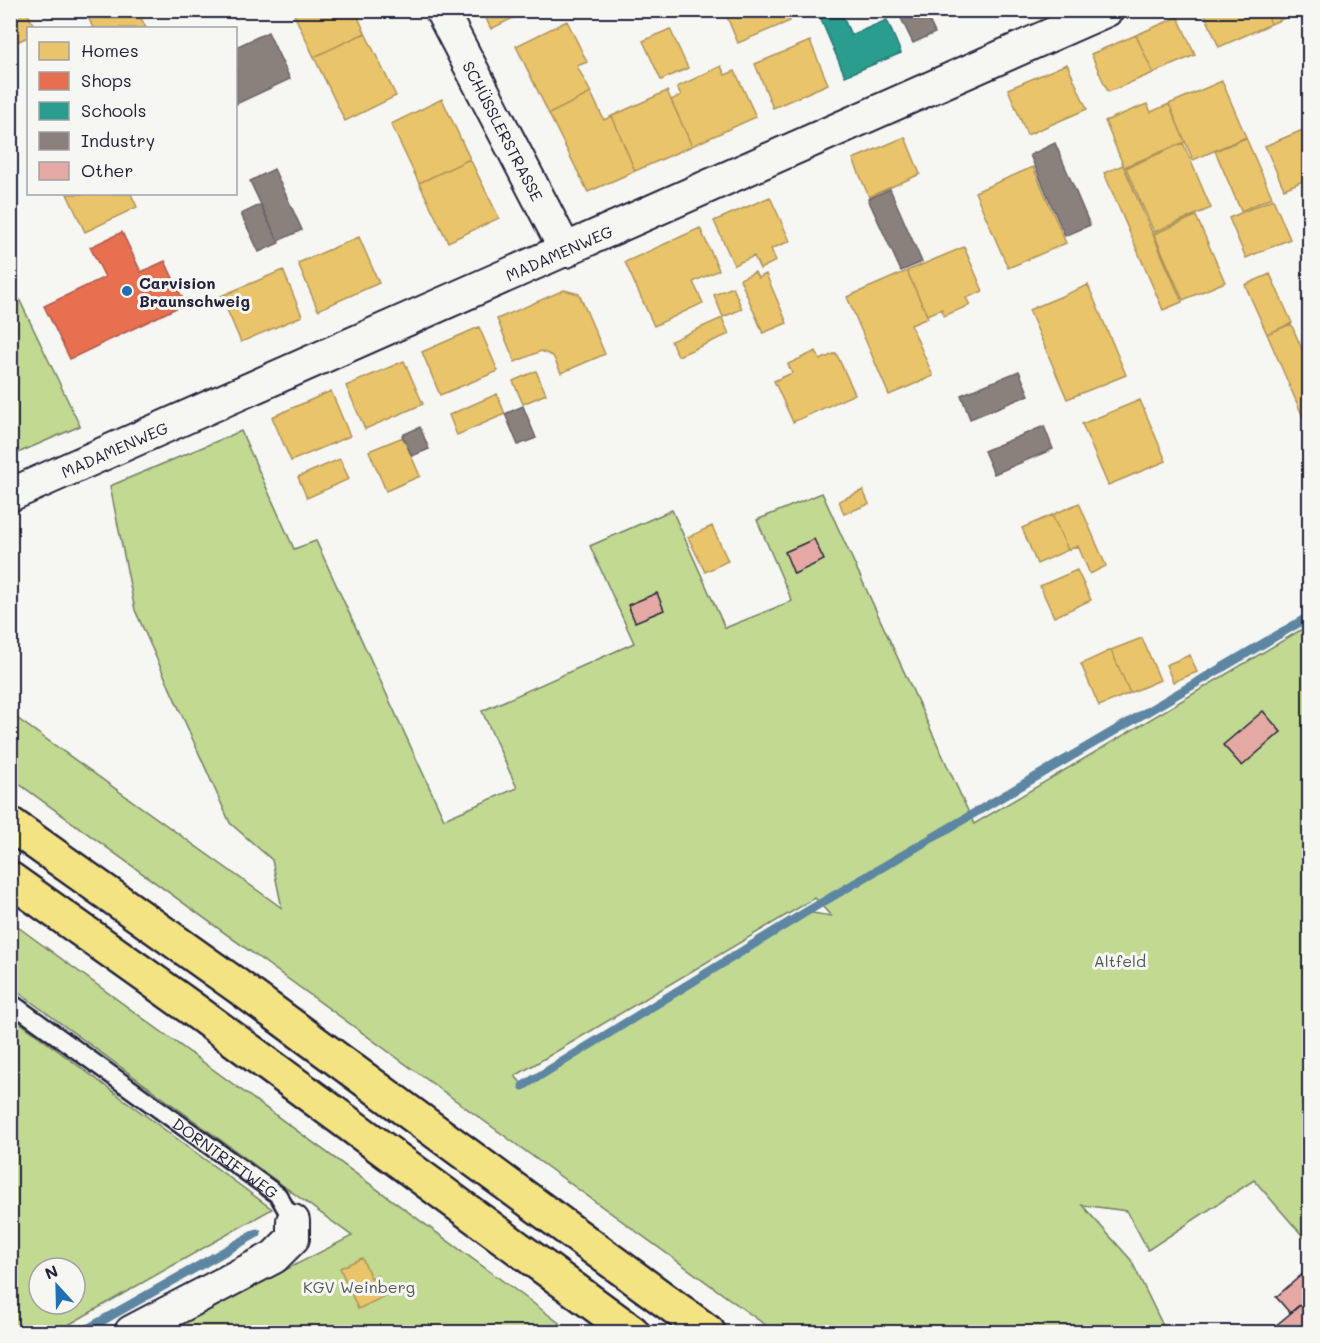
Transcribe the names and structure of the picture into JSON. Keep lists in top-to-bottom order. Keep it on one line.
{"streets":{"street":["SCHÜSSLERSTRASSE","MADAMENWEG","DORNTRIFTWEG"]},"crossings":[["SCHÜSSLERSTRASSE","MADAMENWEG"]],"parks":["Altfeld","KGV Weinberg"],"places":["Carvision Braunschweig"],"legend":["Homes","Shops","Schools","Industry","Other"],"north":"top"}
